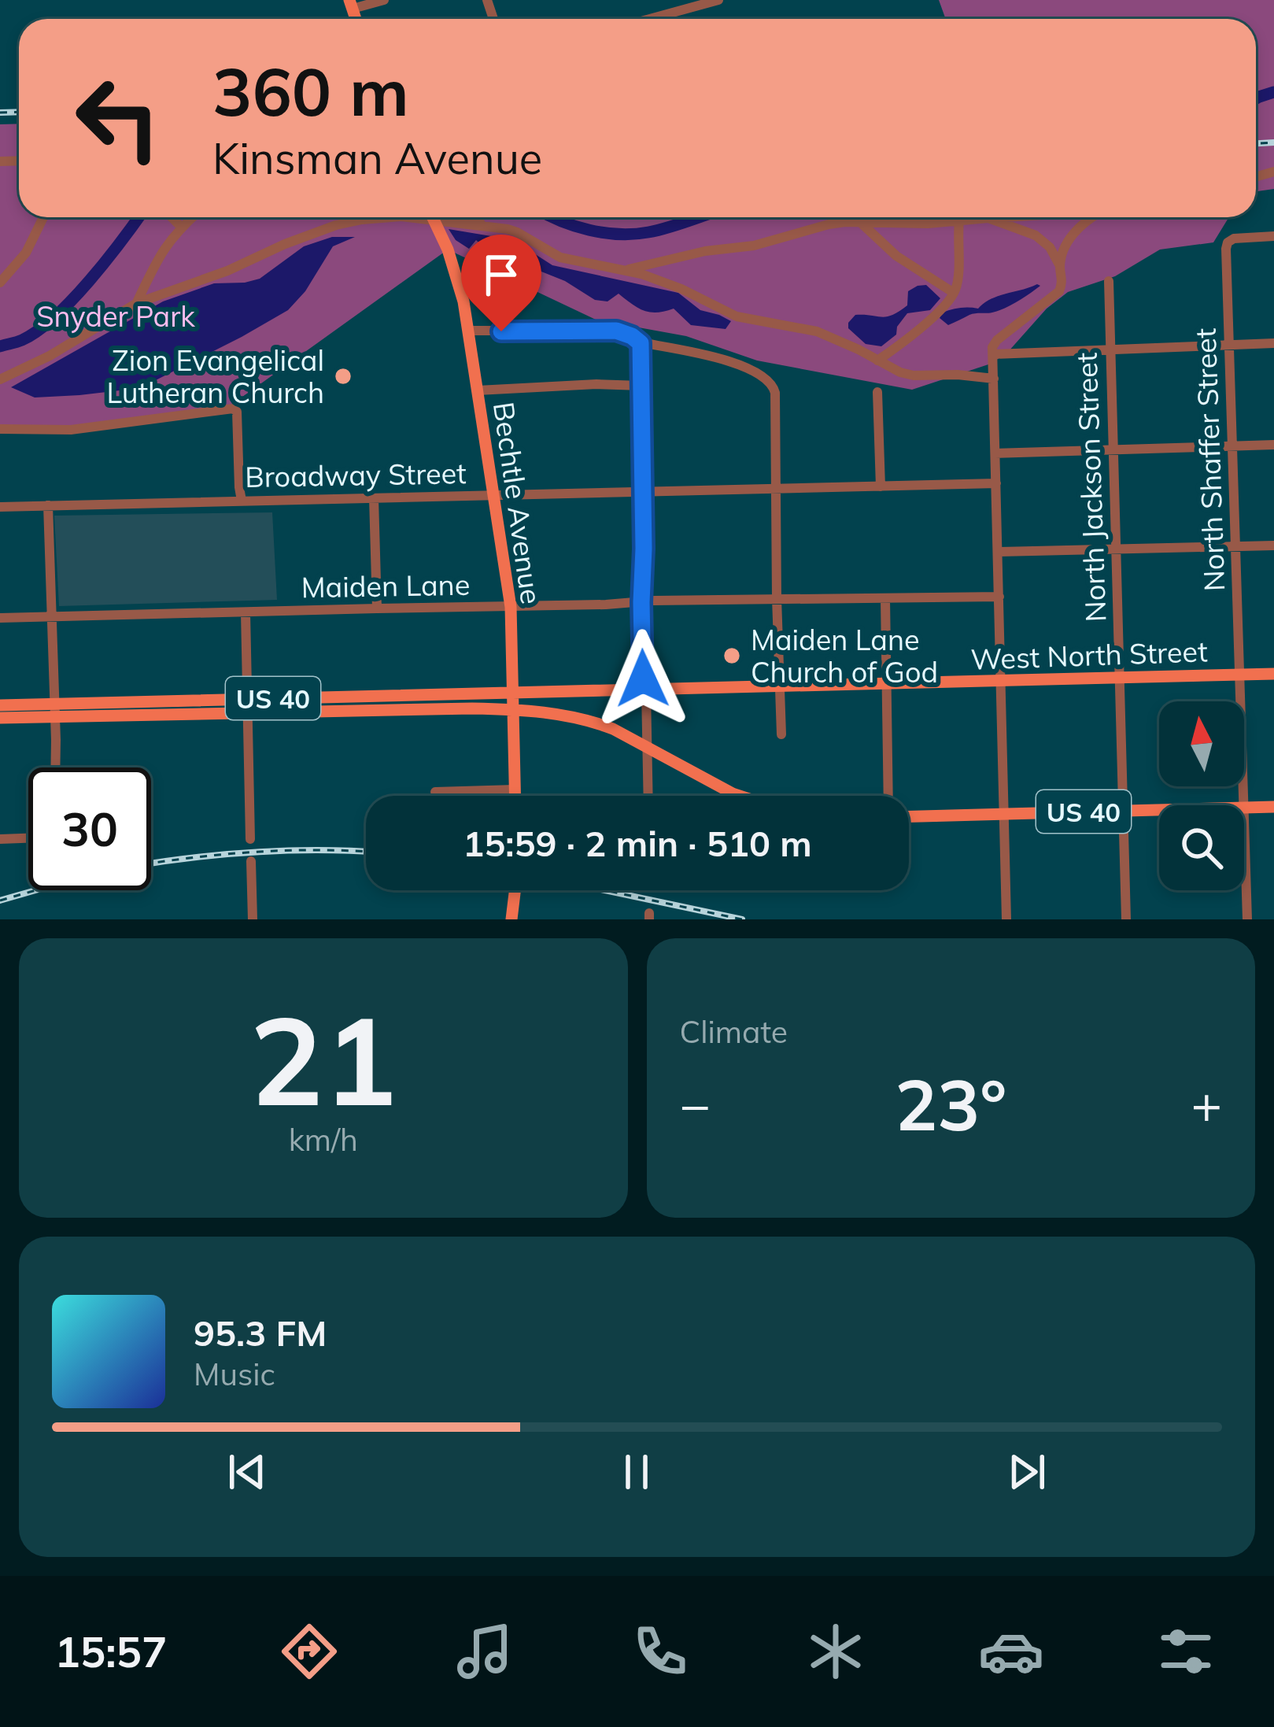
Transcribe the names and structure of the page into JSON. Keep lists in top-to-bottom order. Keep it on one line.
{"streets":{"main road":["Bechtle Avenue","West North Street","US 40"],"street":["North Shaffer Street","Broadway Street","North Jackson Street","Maiden Lane"]},"crossings":[["North Shaffer Street","West North Street"],["Broadway Street","Bechtle Avenue"],["North Jackson Street","West North Street"],["North Jackson Street","US 40"],["Bechtle Avenue","Maiden Lane"],["Bechtle Avenue","West North Street"],["Bechtle Avenue","US 40"],["West North Street","US 40"]],"parks":["Snyder Park"],"places":["Zion Evangelical Lutheran Church","Maiden Lane Church of God"],"north":"top","page":{"turn":["360 m","Kinsman Avenue"],"limit":"30","trip":"15:59 · 2 min · 510 m","tile":[["21","km/h"],"Climate"],"heat":["−","23°","+"],"song":["95.3 FM","Music"],"tabs":"15:57"}}
